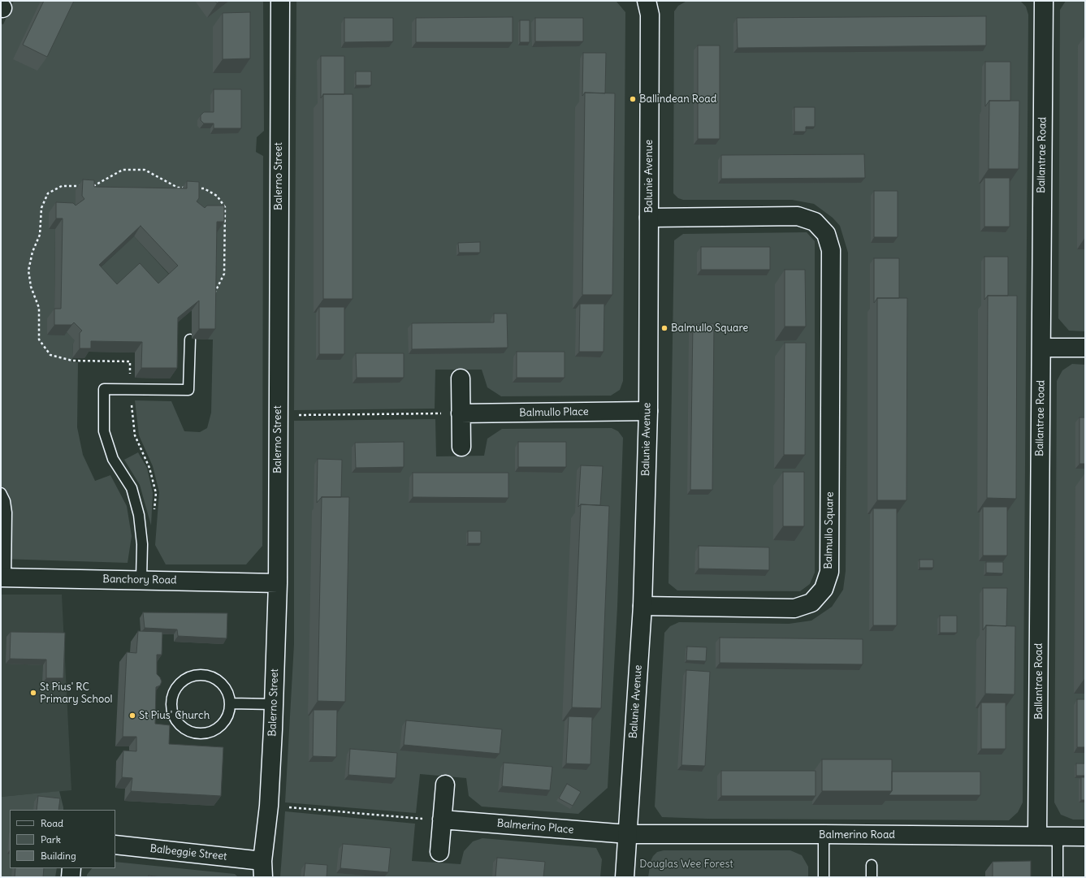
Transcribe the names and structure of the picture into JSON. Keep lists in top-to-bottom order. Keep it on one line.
{"streets":{"street":["Ballantrae Road","Balerno Street","Balunie Avenue","Balmullo Place","Balmullo Square","Banchory Road","Balmerino Place","Balmerino Road","Balbeggie Street"]},"crossings":[["Ballantrae Road","Balmerino Road"],["Balerno Street","Banchory Road"],["Balerno Street","Balbeggie Street"],["Balunie Avenue","Balmullo Place"],["Balunie Avenue","Balmullo Square"],["Balunie Avenue","Balmerino Place"],["Balunie Avenue","Balmerino Road"],["Balmerino Place","Balmerino Road"]],"parks":["Douglas Wee Forest"],"places":["Ballindean Road","Balmullo Square","St Pius' RC Primary School","St Pius' Church"],"legend":["Road","Park","Building"]}
